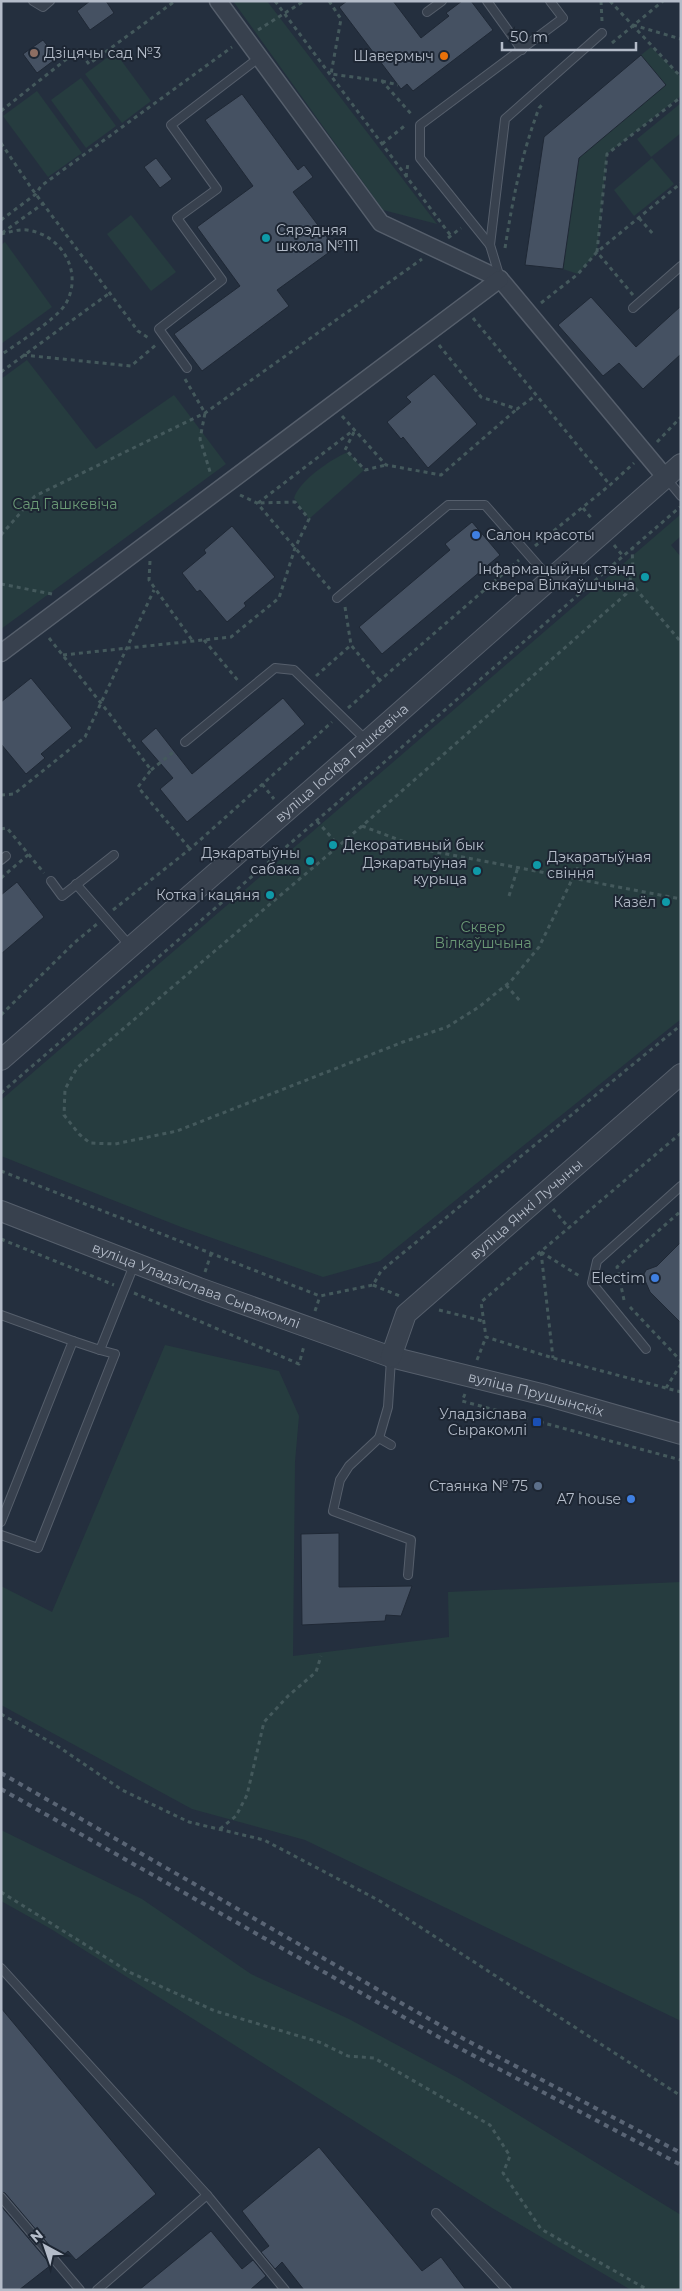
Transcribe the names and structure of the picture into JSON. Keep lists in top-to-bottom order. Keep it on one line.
{"streets":{"street":["вуліца Іосіфа Гашкевіча","вуліца Янкі Лучыны","вуліца Уладзіслава Сыракомлі","вуліца Прушынскіх"]},"crossings":[["вуліца Янкі Лучыны","вуліца Уладзіслава Сыракомлі"],["вуліца Янкі Лучыны","вуліца Прушынскіх"],["вуліца Уладзіслава Сыракомлі","вуліца Прушынскіх"]],"parks":["Сад Гашкевіча","Сквер Вілкаўшчына"],"places":{"other":["Дзіцячы сад №3","Шавермыч","Сярэдняя школа №111","Салон красоты","Інфармацыйны стэнд сквера Вілкаўшчына","Декоративный бык","Дэкаратыўны сабака","Дэкаратыўная свіння","Дэкаратыўная курыца","Котка і кацяня","Казёл","Electim","Стаянка № 75","A7 house"],"transit":["Уладзіслава Сыракомлі"]},"scale_bar":"50 m","north":"top left"}
